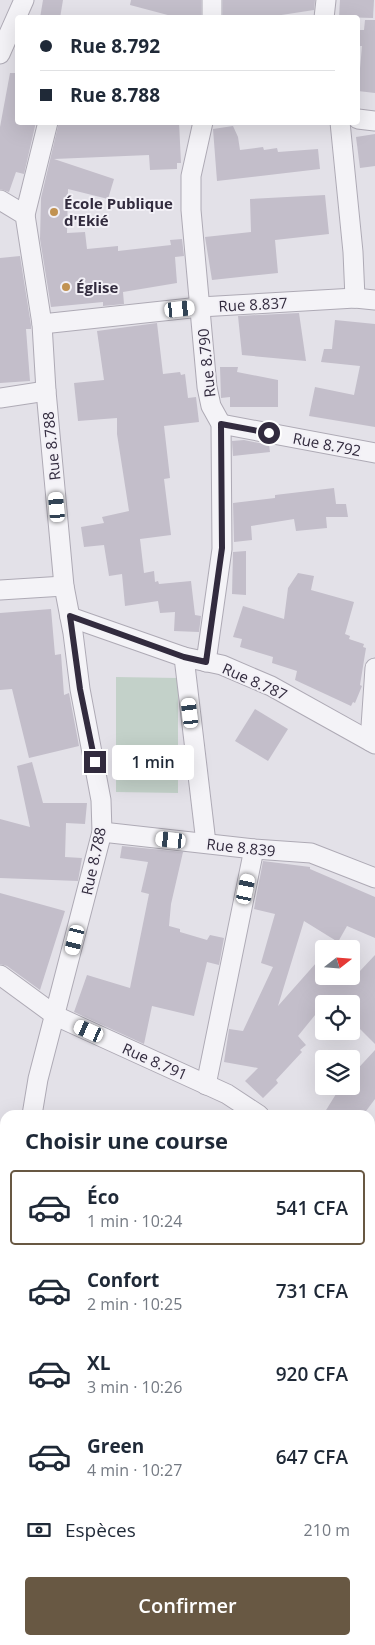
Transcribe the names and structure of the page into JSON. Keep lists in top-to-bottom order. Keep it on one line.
{"streets":{"street":["Rue 8.837","Rue 8.790","Rue 8.792","Rue 8.788","Rue 8.787","Rue 8.839","Rue 8.791"]},"crossings":[["Rue 8.837","Rue 8.790"],["Rue 8.837","Rue 8.788"],["Rue 8.790","Rue 8.792"],["Rue 8.790","Rue 8.787"],["Rue 8.788","Rue 8.787"],["Rue 8.788","Rue 8.839"],["Rue 8.788","Rue 8.791"]],"places":["École Publique d'Ekié","Église"],"north":"right","page":{"banner":["Rue 8.792","Rue 8.788"],"bubble":"1 min","heading":"Choisir une course","list":[{"name":"Éco","note":"1 min · 10:24","value":"541 CFA"},{"name":"Confort","note":"2 min · 10:25","value":"731 CFA"},{"name":"XL","note":"3 min · 10:26","value":"920 CFA"},{"name":"Green","note":"4 min · 10:27","value":"647 CFA"}],"pay":["Espèces","210 m"],"buttons":"Confirmer"}}
